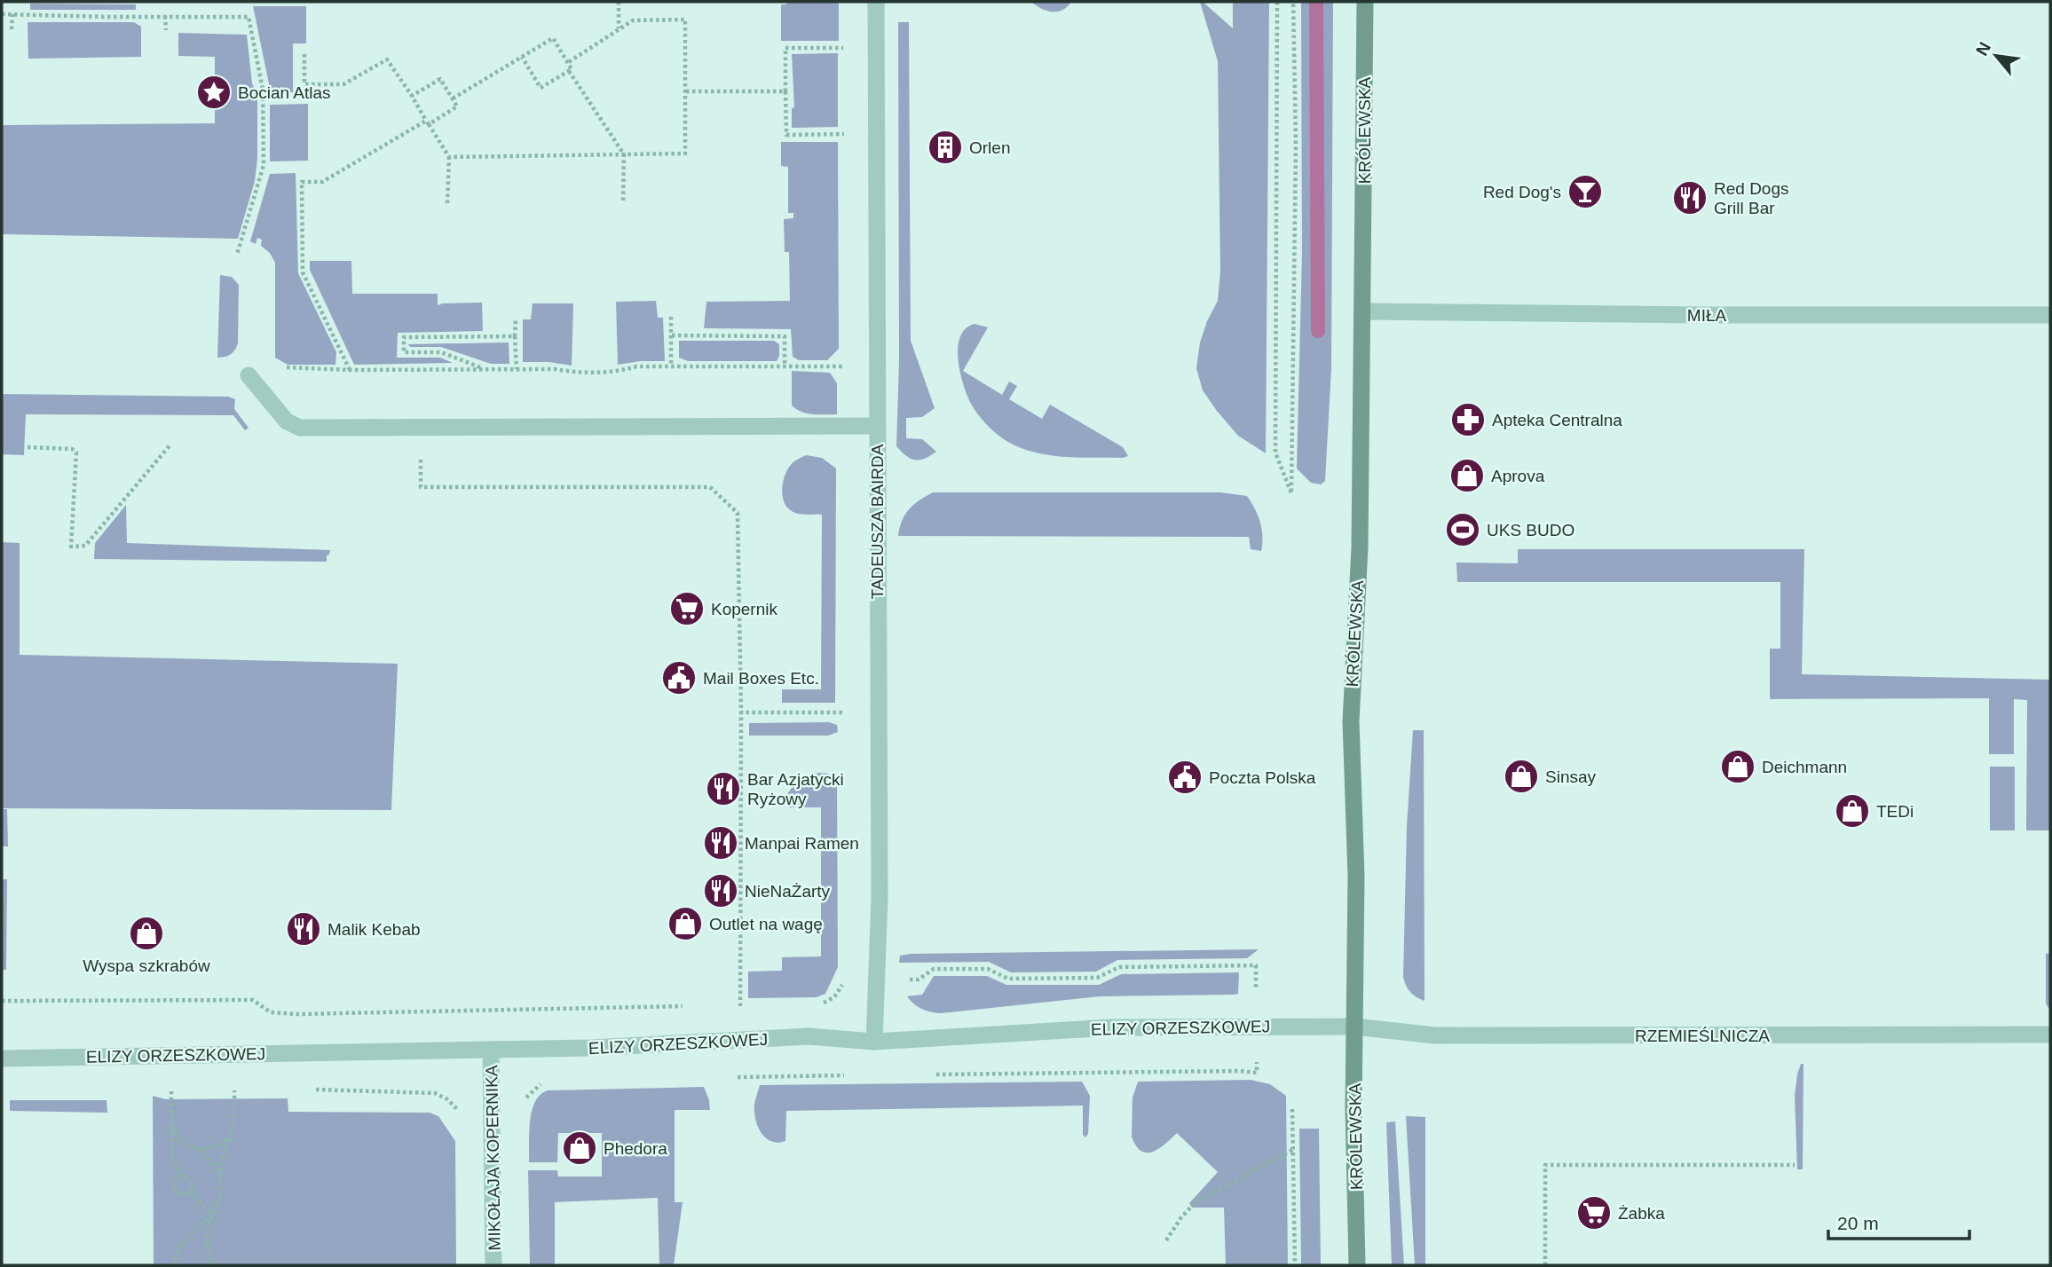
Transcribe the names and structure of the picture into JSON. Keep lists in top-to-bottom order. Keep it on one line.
{"streets":{"main road":["KRÓLEWSKA"],"street":["MIŁA","TADEUSZA BAIRDA","ELIZY ORZESZKOWEJ","RZEMIEŚLNICZA","MIKOŁAJA KOPERNIKA"]},"crossings":[["KRÓLEWSKA","MIŁA"],["KRÓLEWSKA","ELIZY ORZESZKOWEJ"],["KRÓLEWSKA","RZEMIEŚLNICZA"],["TADEUSZA BAIRDA","ELIZY ORZESZKOWEJ"],["ELIZY ORZESZKOWEJ","RZEMIEŚLNICZA"],["ELIZY ORZESZKOWEJ","MIKOŁAJA KOPERNIKA"]],"places":{"place":["Bocian Atlas"],"building":["Orlen"],"bar":["Red Dog's"],"restaurant":["Red Dogs Grill Bar","Bar Azjatycki Ryżowy","Manpai Ramen","NieNaŻarty","Malik Kebab"],"pharmacy":["Apteka Centralna"],"shop":["Aprova","Deichmann","Sinsay","TEDi","Outlet na wagę","Wyspa szkrabów","Phedora"],"sports":["UKS BUDO"],"supermarket":["Kopernik","Żabka"],"public building":["Mail Boxes Etc.","Poczta Polska"]},"scale_bar":"20 m","north":"top left"}
